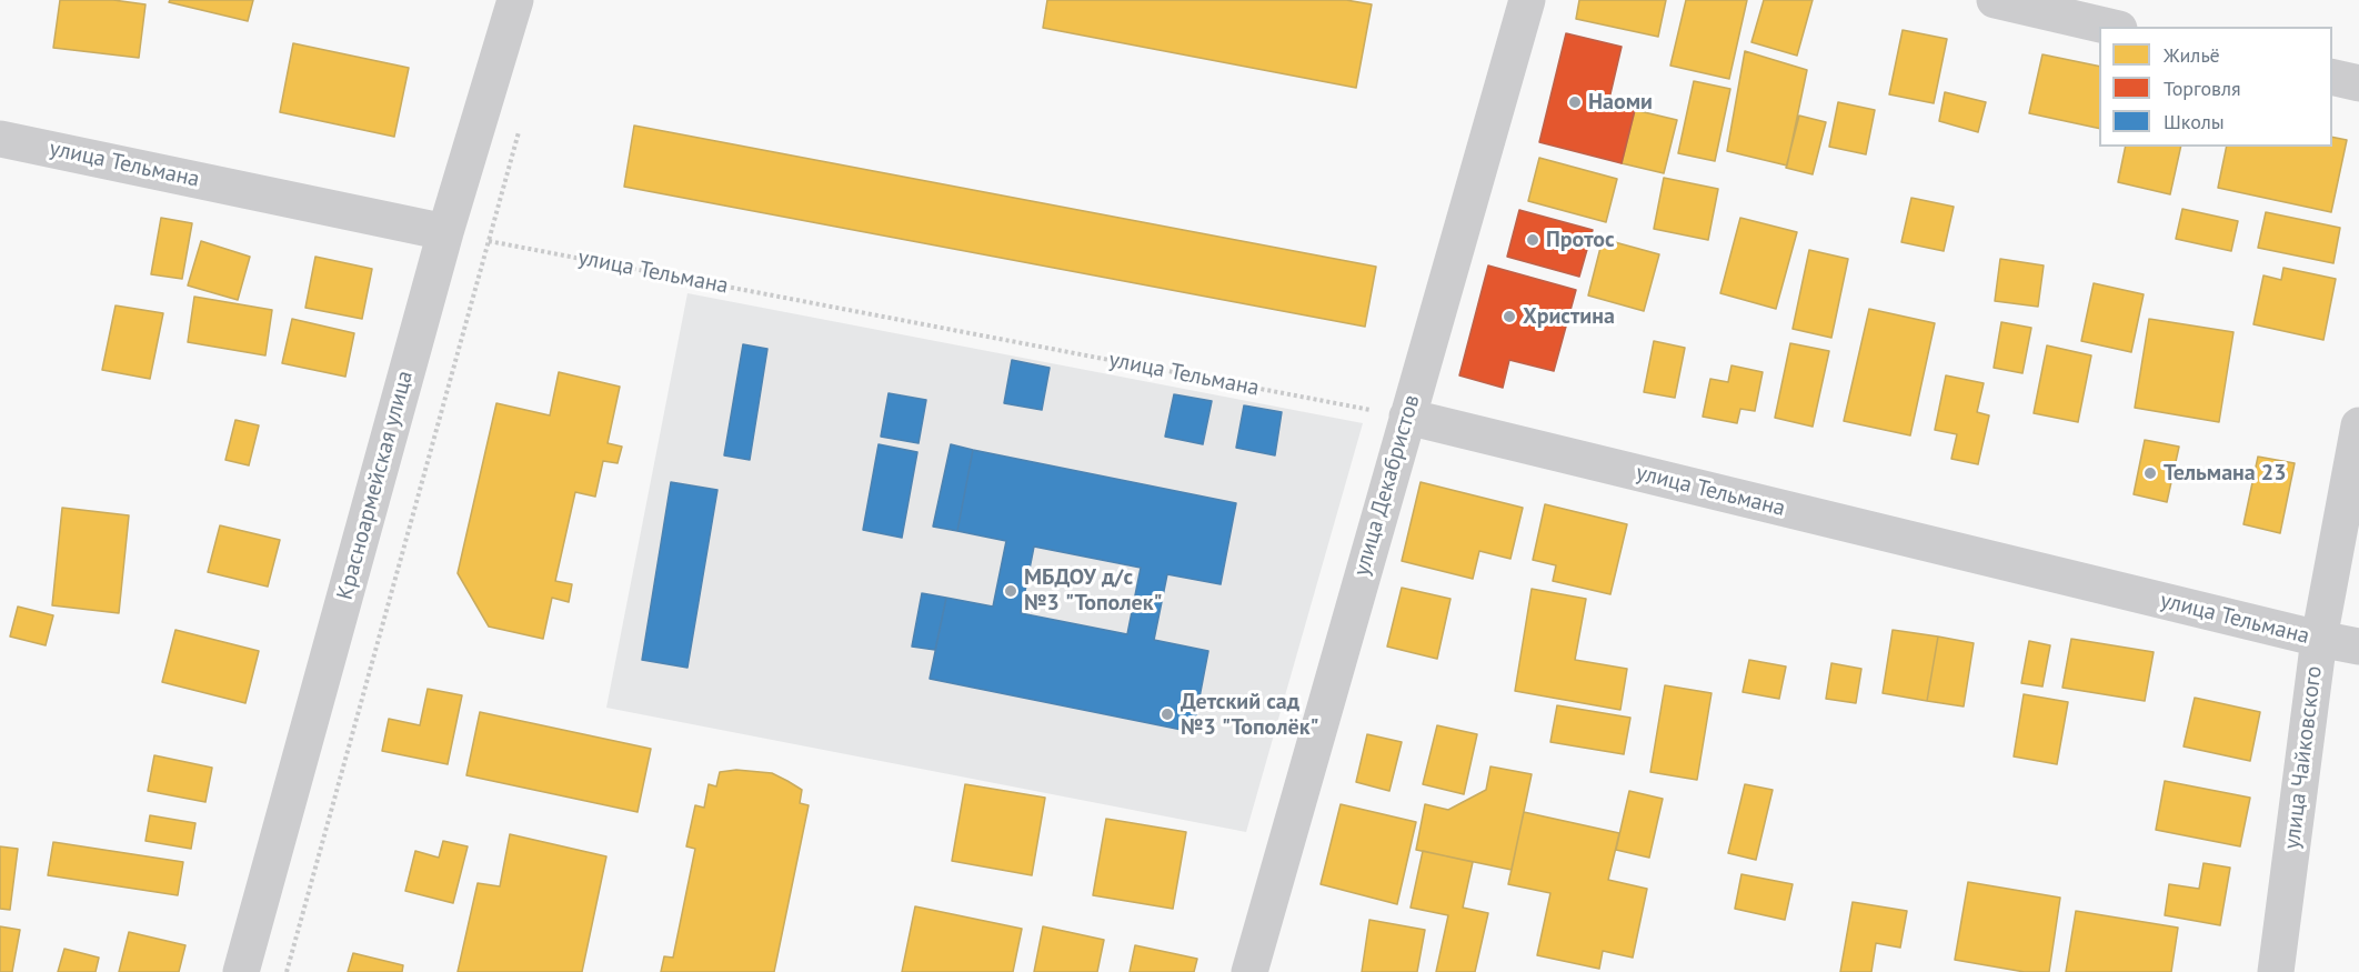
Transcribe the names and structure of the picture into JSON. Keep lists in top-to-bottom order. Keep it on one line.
{"streets":{"street":["улица Тельмана","Красноармейская улица","улица Декабристов","улица Чайковского"]},"crossings":[["улица Тельмана","Красноармейская улица"],["улица Тельмана","улица Декабристов"],["улица Тельмана","улица Чайковского"]],"places":["Наоми","Протос","Христина","Тельмана 23","МБДОУ д/с №3 \"Тополек\"","Детский сад №3 \"Тополёк\""],"legend":["Жильё","Торговля","Школы"]}
